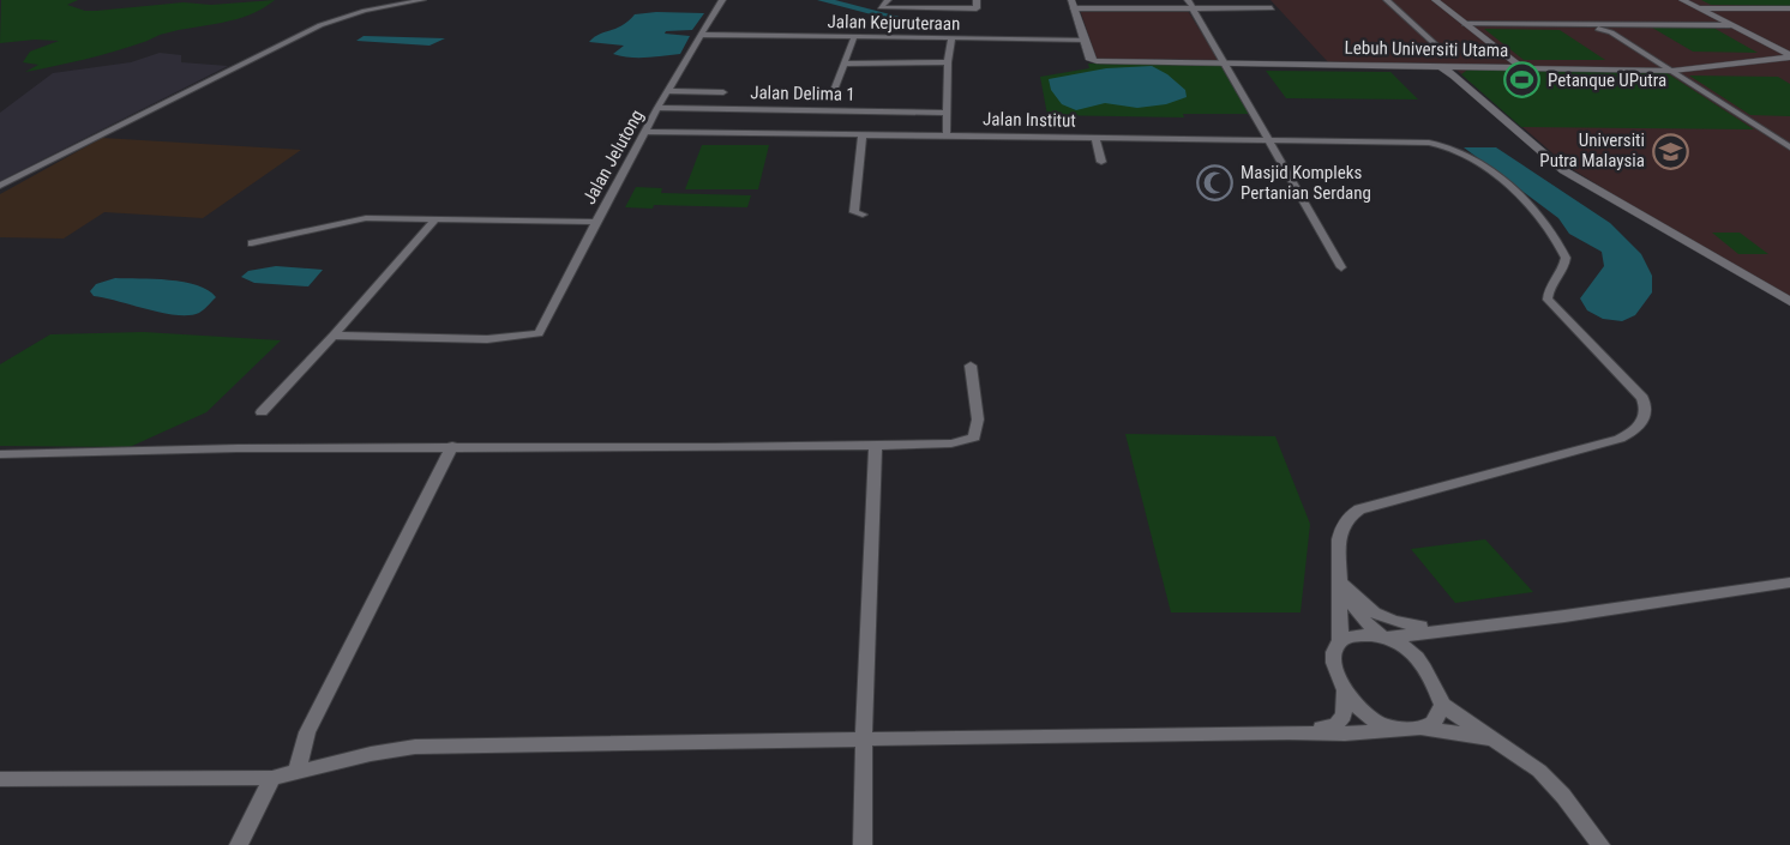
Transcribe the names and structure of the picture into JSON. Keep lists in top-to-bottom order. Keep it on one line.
{"streets":{"street":["Jalan Kejuruteraan","Lebuh Universiti Utama","Jalan Delima 1","Jalan Institut","Jalan Jelutong"]},"crossings":[["Jalan Kejuruteraan","Jalan Jelutong"],["Jalan Delima 1","Jalan Institut"],["Jalan Delima 1","Jalan Jelutong"],["Jalan Institut","Jalan Jelutong"]],"places":{"sports":["Petanque UPutra"],"school or university":["Universiti Putra Malaysia"],"mosque":["Masjid Kompleks Pertanian Serdang"]}}
